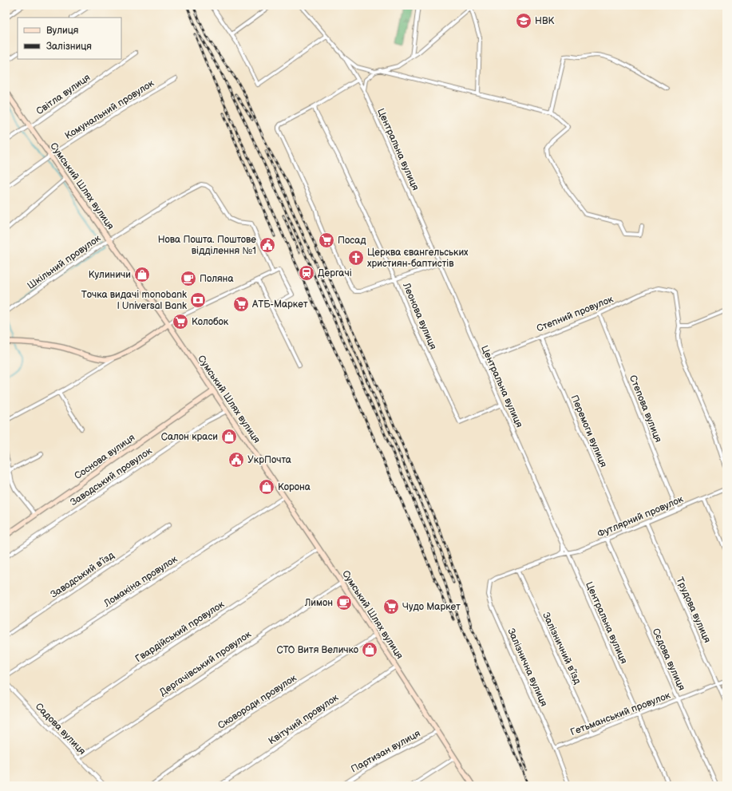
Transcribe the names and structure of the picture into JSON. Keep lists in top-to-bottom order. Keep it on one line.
{"streets":{"main road":["Сумський Шлях вулиця","Соснова вулиця"],"street":["Світла вулиця","Комунальний провулок","Центральна вулиця","Шкільний провулок","Степний провулок","Леонова вулиця","Степова вулиця","Перемоги вулиця","Заводський провулок","Футлярний провулок","Заводський в’їзд","Ломакіна провулок","Трудова вулиця","Гвардійський провулок","Залізничний в’їзд","Сєдова вулиця","Дергачівський провулок","Залізнична вулиця","Сковороди провулок","Гетьманський провулок","Квітучий провулок","Садова вулиця","Партизан вулиця"]},"crossings":[["Світла вулиця","Сумський Шлях вулиця"],["Комунальний провулок","Сумський Шлях вулиця"],["Центральна вулиця","Степний провулок"],["Центральна вулиця","Леонова вулиця"],["Центральна вулиця","Футлярний провулок"],["Центральна вулиця","Гетьманський провулок"],["Сумський Шлях вулиця","Шкільний провулок"],["Сумський Шлях вулиця","Соснова вулиця"],["Сумський Шлях вулиця","Заводський провулок"],["Сумський Шлях вулиця","Ломакіна провулок"],["Сумський Шлях вулиця","Гвардійський провулок"],["Сумський Шлях вулиця","Дергачівський провулок"],["Сумський Шлях вулиця","Сковороди провулок"],["Сумський Шлях вулиця","Квітучий провулок"],["Сумський Шлях вулиця","Партизан вулиця"],["Степний провулок","Степова вулиця"],["Степний провулок","Перемоги вулиця"],["Степова вулиця","Футлярний провулок"],["Перемоги вулиця","Футлярний провулок"],["Футлярний провулок","Трудова вулиця"],["Футлярний провулок","Залізничний в’їзд"],["Футлярний провулок","Сєдова вулиця"],["Футлярний провулок","Залізнична вулиця"],["Трудова вулиця","Гетьманський провулок"],["Гвардійський провулок","Садова вулиця"],["Залізничний в’їзд","Залізнична вулиця"],["Залізничний в’їзд","Гетьманський провулок"],["Сєдова вулиця","Гетьманський провулок"],["Дергачівський провулок","Садова вулиця"],["Залізнична вулиця","Гетьманський провулок"]],"places":{"school or university":["НВК"],"supermarket":["Посад","АТБ-Маркет","Колобок","Чудо Маркет"],"public building":["Нова Пошта. Поштове відділення №1","УкрПочта"],"church":["Церква євангельських християн-баптистів"],"station":["Дергачі"],"shop":["Кулиничи","Салон краси","Корона","СТО Витя Величко"],"cafe":["Поляна","Лимон"],"bank":["Точка видачі monobank | Universal Bank"]},"legend":["Вулиця","Залізниця"]}
